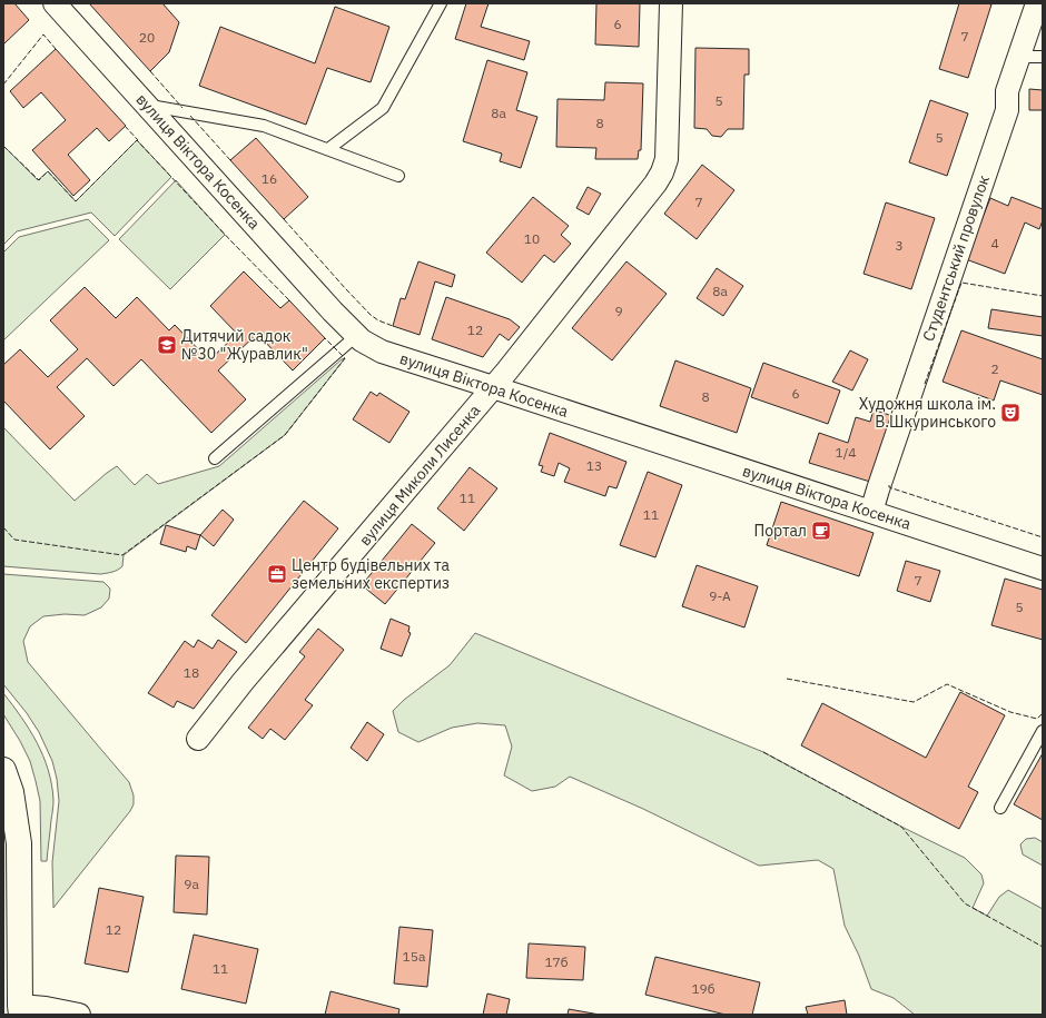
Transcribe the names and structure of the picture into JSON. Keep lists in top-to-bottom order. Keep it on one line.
{"streets":{"street":["вулиця Віктора Косенка","Студентський провулок","вулиця Миколи Лисенка"]},"crossings":[["вулиця Віктора Косенка","Студентський провулок"],["вулиця Віктора Косенка","вулиця Миколи Лисенка"]],"places":{"school or university":["Дитячий садок №30 \"Журавлик\""],"theatre":["Художня школа ім. В.Шкуринського"],"cafe":["Портал"],"office":["Центр будівельних та земельних експертиз"]},"house_numbers":["6","7","20","5","8а","8","5","16","7","10","4","3","8а","9","12","2","6","8","1/4","13","11","11","7","9-А","5","18","9а","12","15а","17б","11","19б"]}
